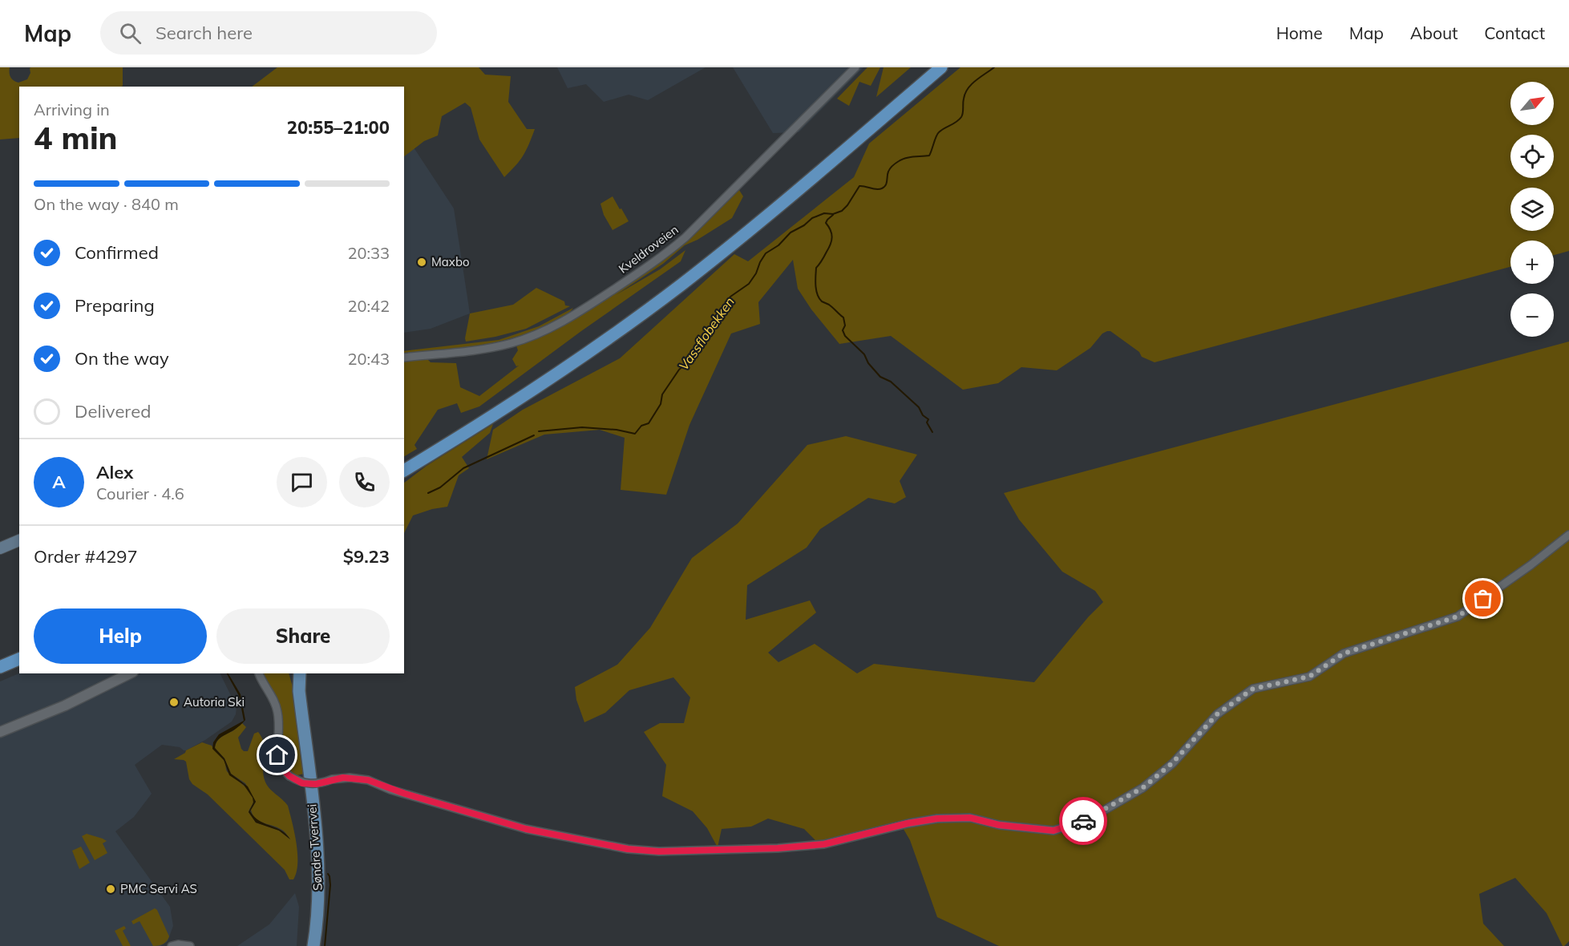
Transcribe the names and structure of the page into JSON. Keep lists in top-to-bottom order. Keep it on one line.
{"streets":{"main road":["Søndre Tverrvei"],"street":["Kveldroveien"]},"water":["Vassflobekken"],"places":["Maxbo","Autoria Ski","PMC Servi AS"],"north":"top right","page":{"header":"Map","search":"Search here","nav":["Home","Map","About","Contact"],"map_buttons":["+","−"],"heading":["4 min","Arriving in","20:55–21:00"],"panel":["Alex","Courier · 4.6","Order #4297","$9.23"],"bar":"On the way · 840 m","list":[["Confirmed","20:33"],["Preparing","20:42"],["On the way","20:43"],"Delivered"],"round":"A","buttons":["Help","Share"]}}
